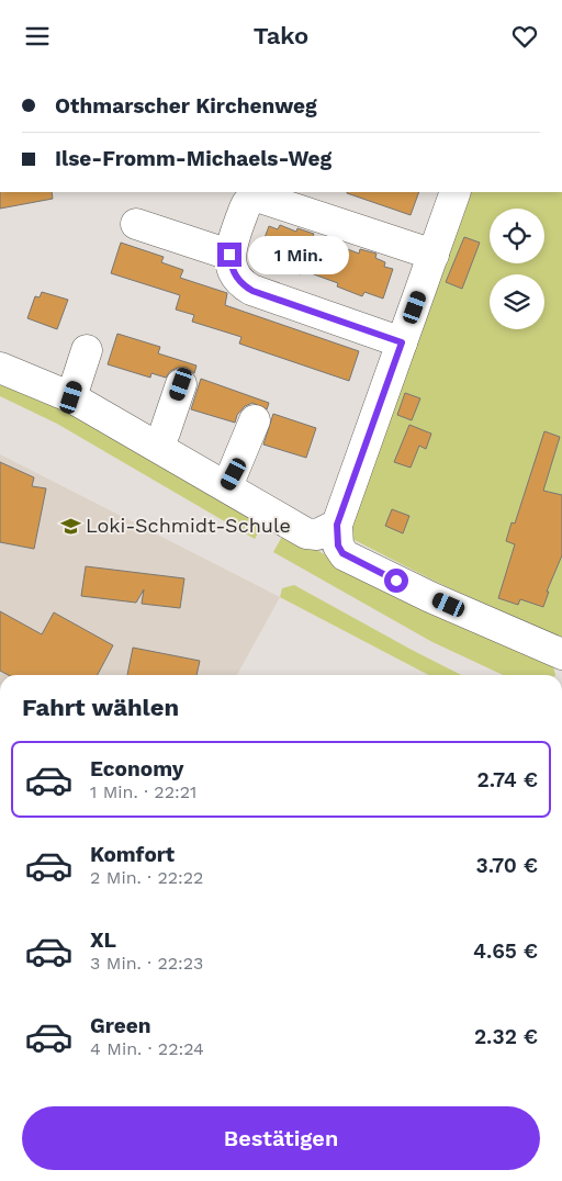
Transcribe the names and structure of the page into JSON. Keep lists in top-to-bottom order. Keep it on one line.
{"places":{"school or university":["Loki-Schmidt-Schule"]},"page":{"header":"Tako","banner":["Othmarscher Kirchenweg","Ilse-Fromm-Michaels-Weg"],"bubble":"1 Min.","heading":"Fahrt wählen","list":[{"name":"Economy","note":"1 Min. · 22:21","value":"2.74 €"},{"name":"Komfort","note":"2 Min. · 22:22","value":"3.70 €"},{"name":"XL","note":"3 Min. · 22:23","value":"4.65 €"},{"name":"Green","note":"4 Min. · 22:24","value":"2.32 €"}],"buttons":"Bestätigen"}}
